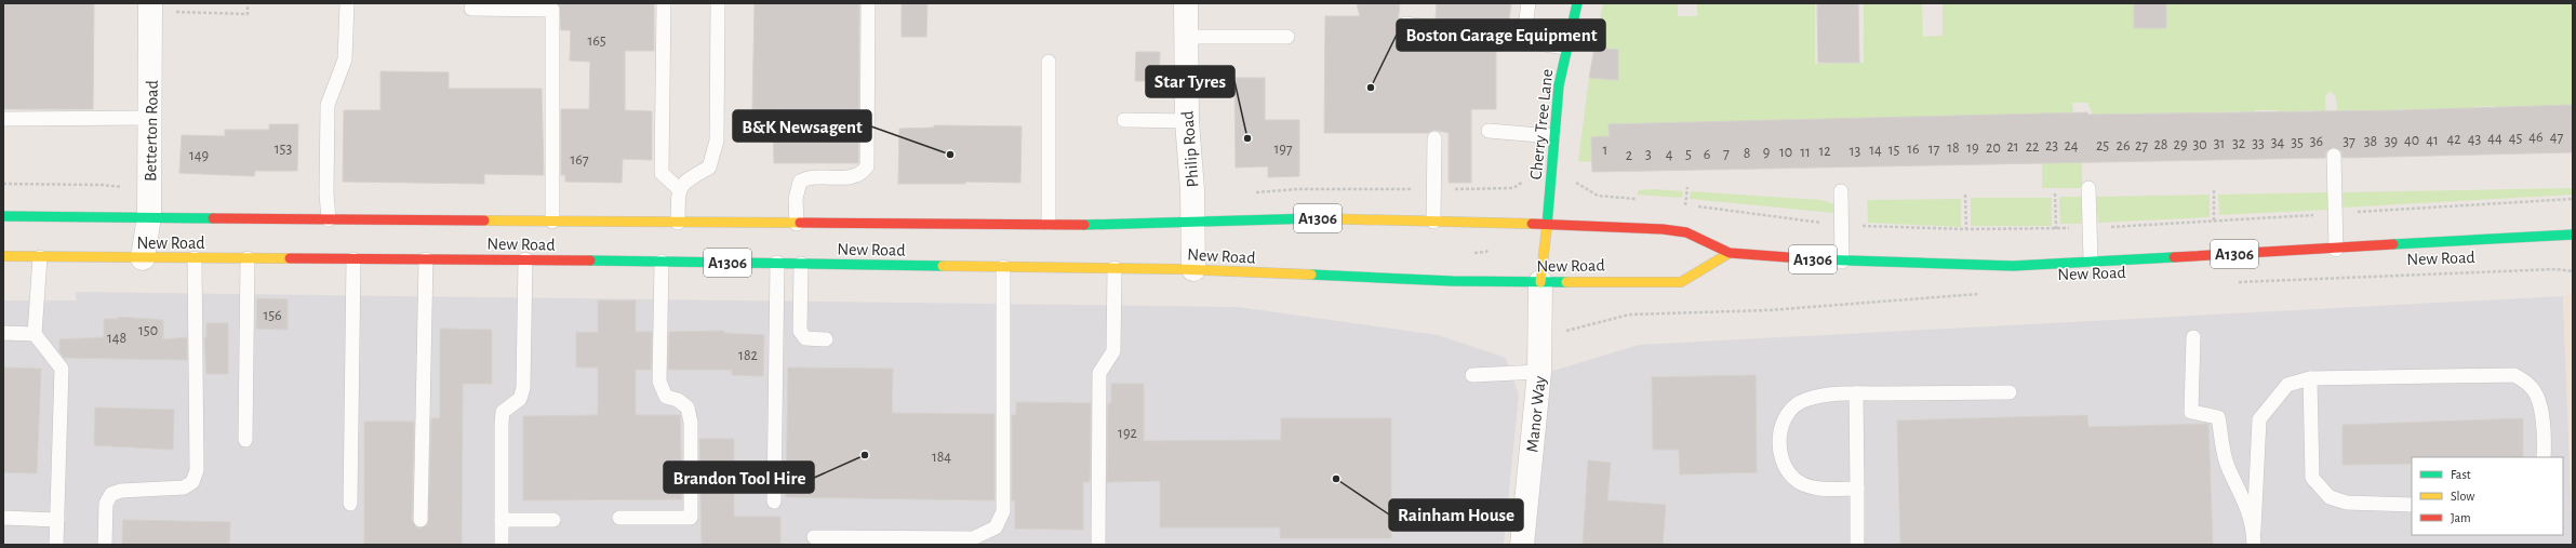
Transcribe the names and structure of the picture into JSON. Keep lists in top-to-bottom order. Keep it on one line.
{"streets":{"main road":["Cherry Tree Lane","A1306","New Road"],"street":["Betterton Road","Philip Road","Manor Way"]},"crossings":[["Cherry Tree Lane","New Road"],["Cherry Tree Lane","Manor Way"],["Betterton Road","New Road"],["Philip Road","New Road"],["New Road","Manor Way"]],"places":["Boston Garage Equipment","Star Tyres","B&K Newsagent","Brandon Tool Hire","Rainham House"],"house_numbers":["165","46","47","44","45","42","43","40","41","36","37","38","39","34","35","31","32","33","28","29","30","23","24","25","26","27","21","22","18","19","20","153","197","16","17","1","14","15","12","13","9","10","11","7","8","3","4","5","6","149","2","167","156","150","148","182","192","184"],"legend":["Fast","Slow","Jam"]}
